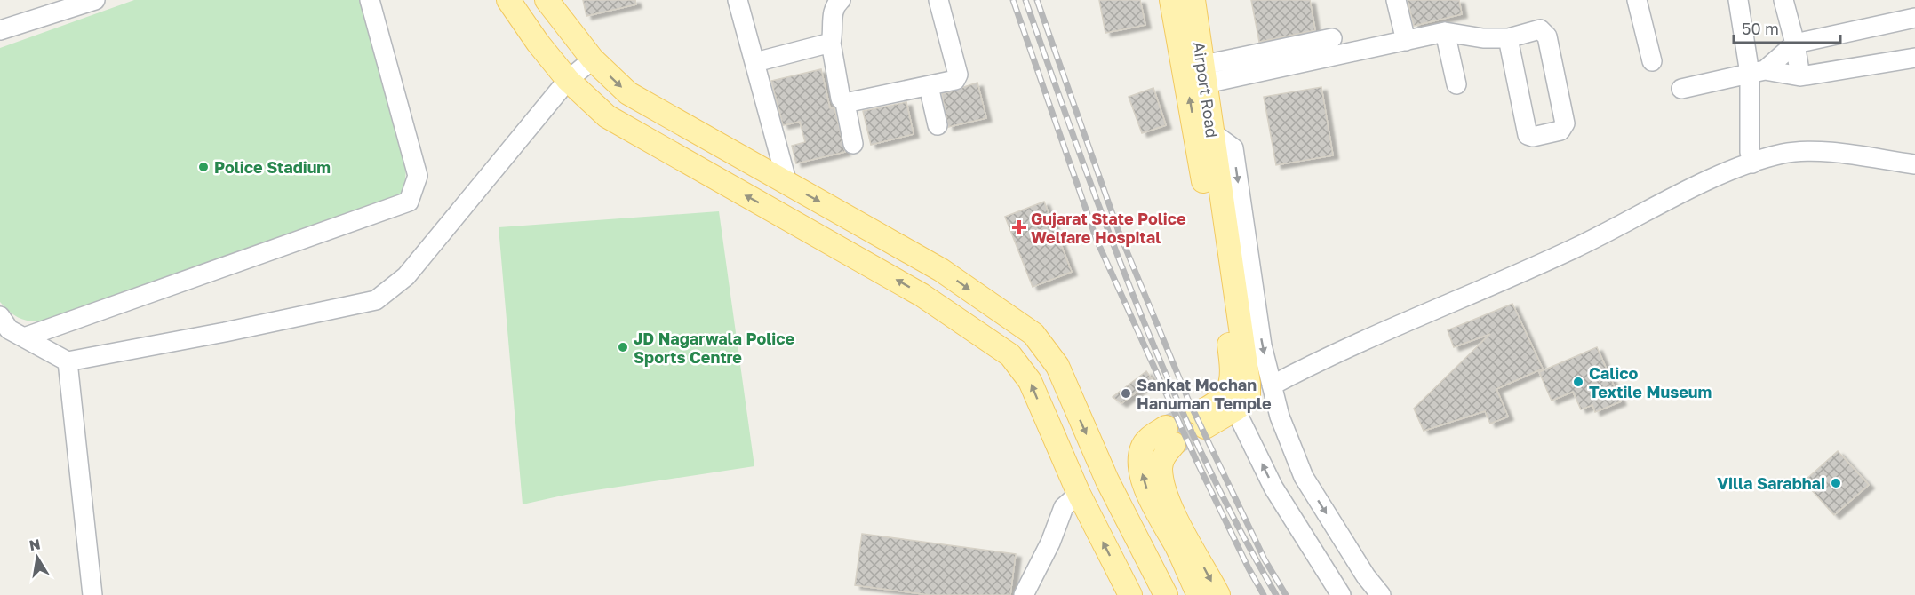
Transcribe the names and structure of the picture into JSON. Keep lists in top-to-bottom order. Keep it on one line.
{"streets":{"main road":["Airport Road"]},"places":{"other":["Police Stadium","JD Nagarwala Police Sports Centre","Calico Textile Museum","Sankat Mochan Hanuman Temple","Villa Sarabhai"],"health":["Gujarat State Police Welfare Hospital"]},"scale_bar":"50 m","north":"top"}
